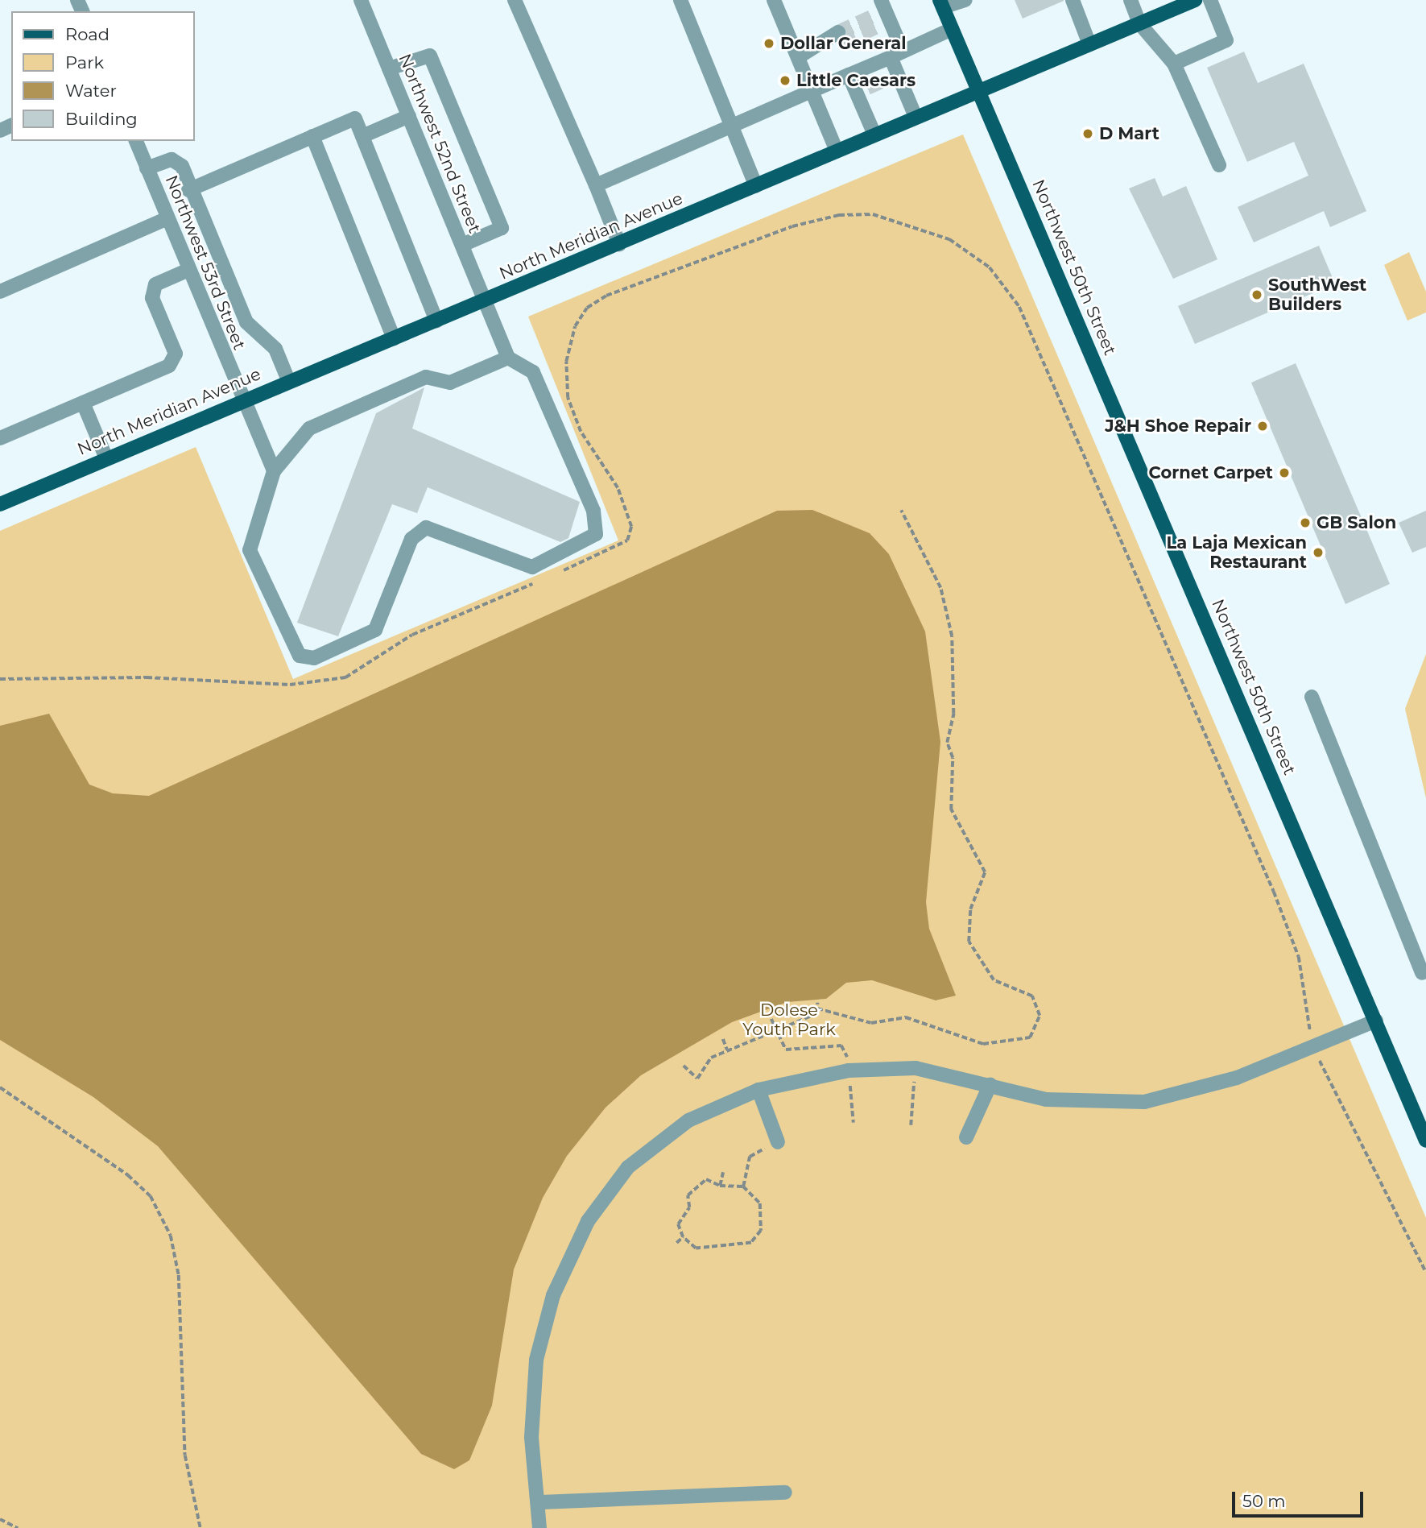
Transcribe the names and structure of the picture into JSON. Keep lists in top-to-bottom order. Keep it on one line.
{"streets":{"main road":["North Meridian Avenue","Northwest 50th Street"],"street":["Northwest 52nd Street","Northwest 53rd Street"]},"crossings":[["Northwest 52nd Street","North Meridian Avenue"],["North Meridian Avenue","Northwest 53rd Street"],["North Meridian Avenue","Northwest 50th Street"]],"parks":["Dolese Youth Park"],"places":["Dollar General","Little Caesars","D Mart","SouthWest Builders","J&H Shoe Repair","Cornet Carpet","GB Salon","La Laja Mexican Restaurant"],"legend":["Road","Park","Water","Building"],"scale_bar":"50 m"}
